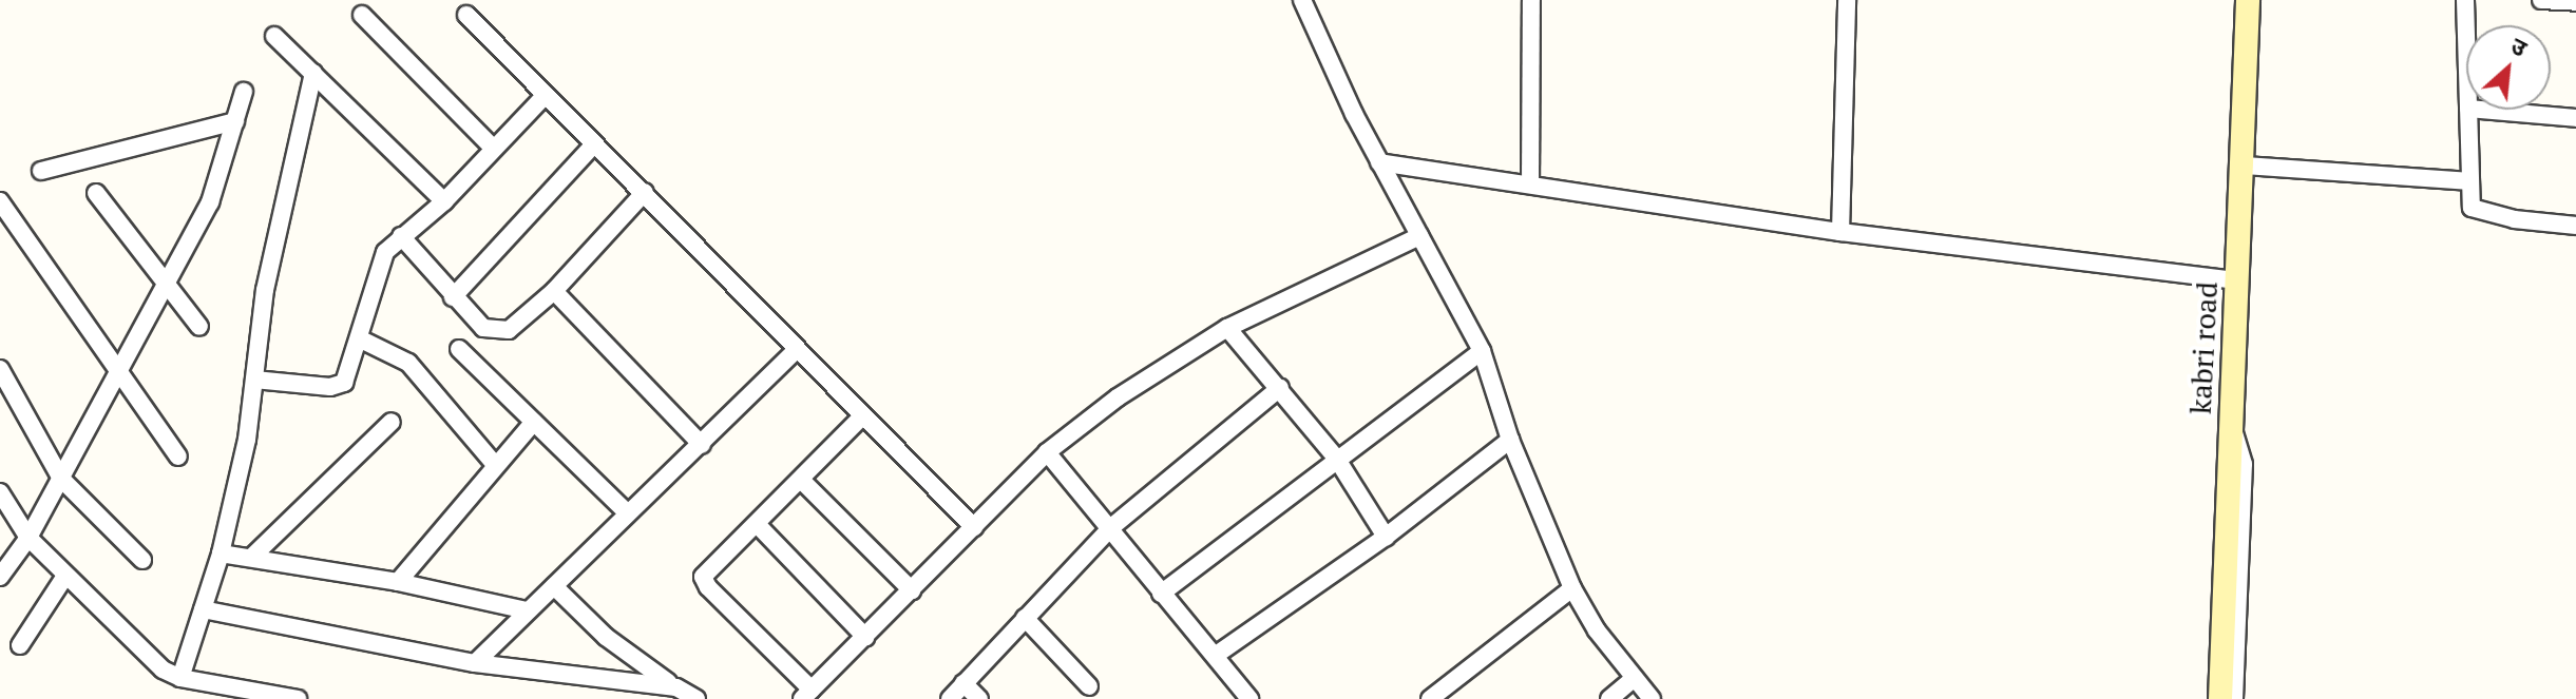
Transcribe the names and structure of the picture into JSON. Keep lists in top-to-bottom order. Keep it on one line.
{"streets":{"street":["kabri road"]},"north":"top right"}
